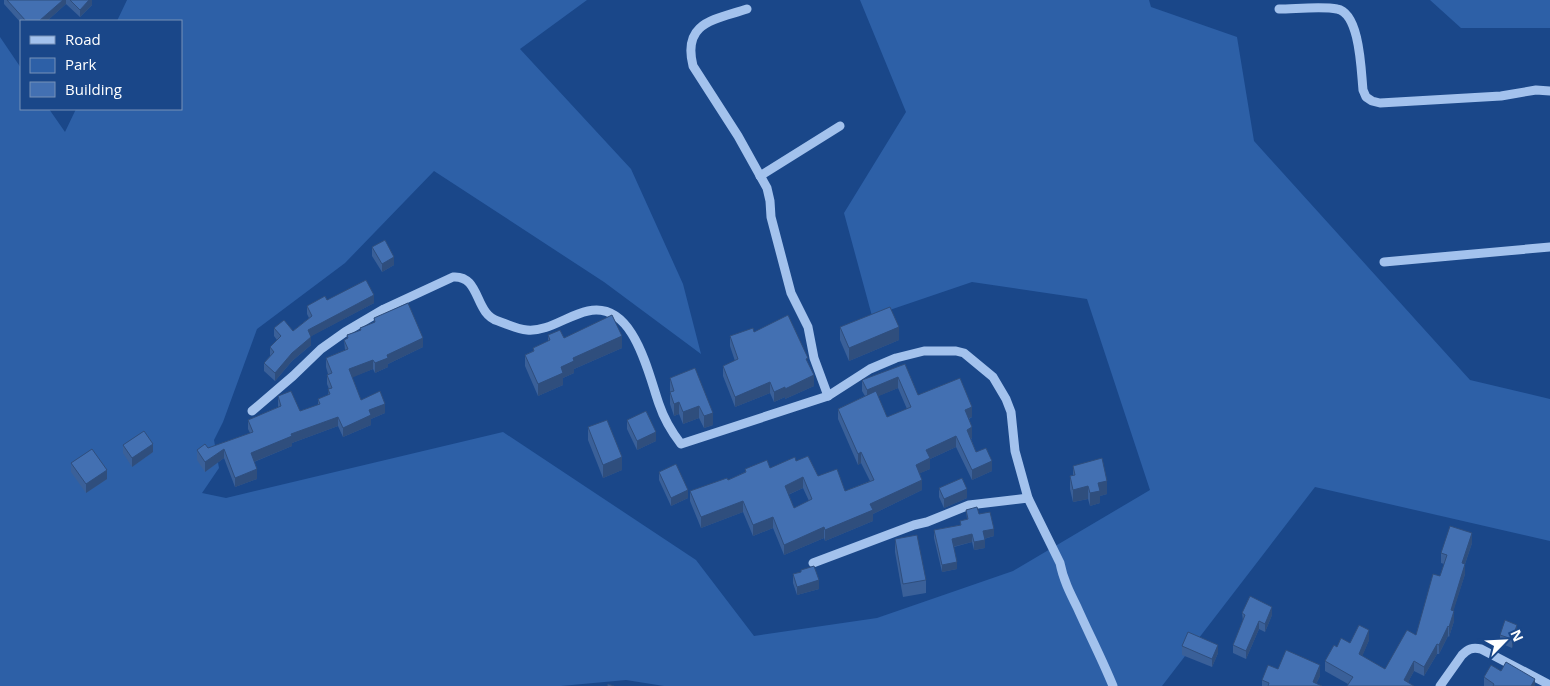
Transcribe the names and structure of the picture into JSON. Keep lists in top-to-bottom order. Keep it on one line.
{"legend":["Road","Park","Building"],"north":"top right"}
